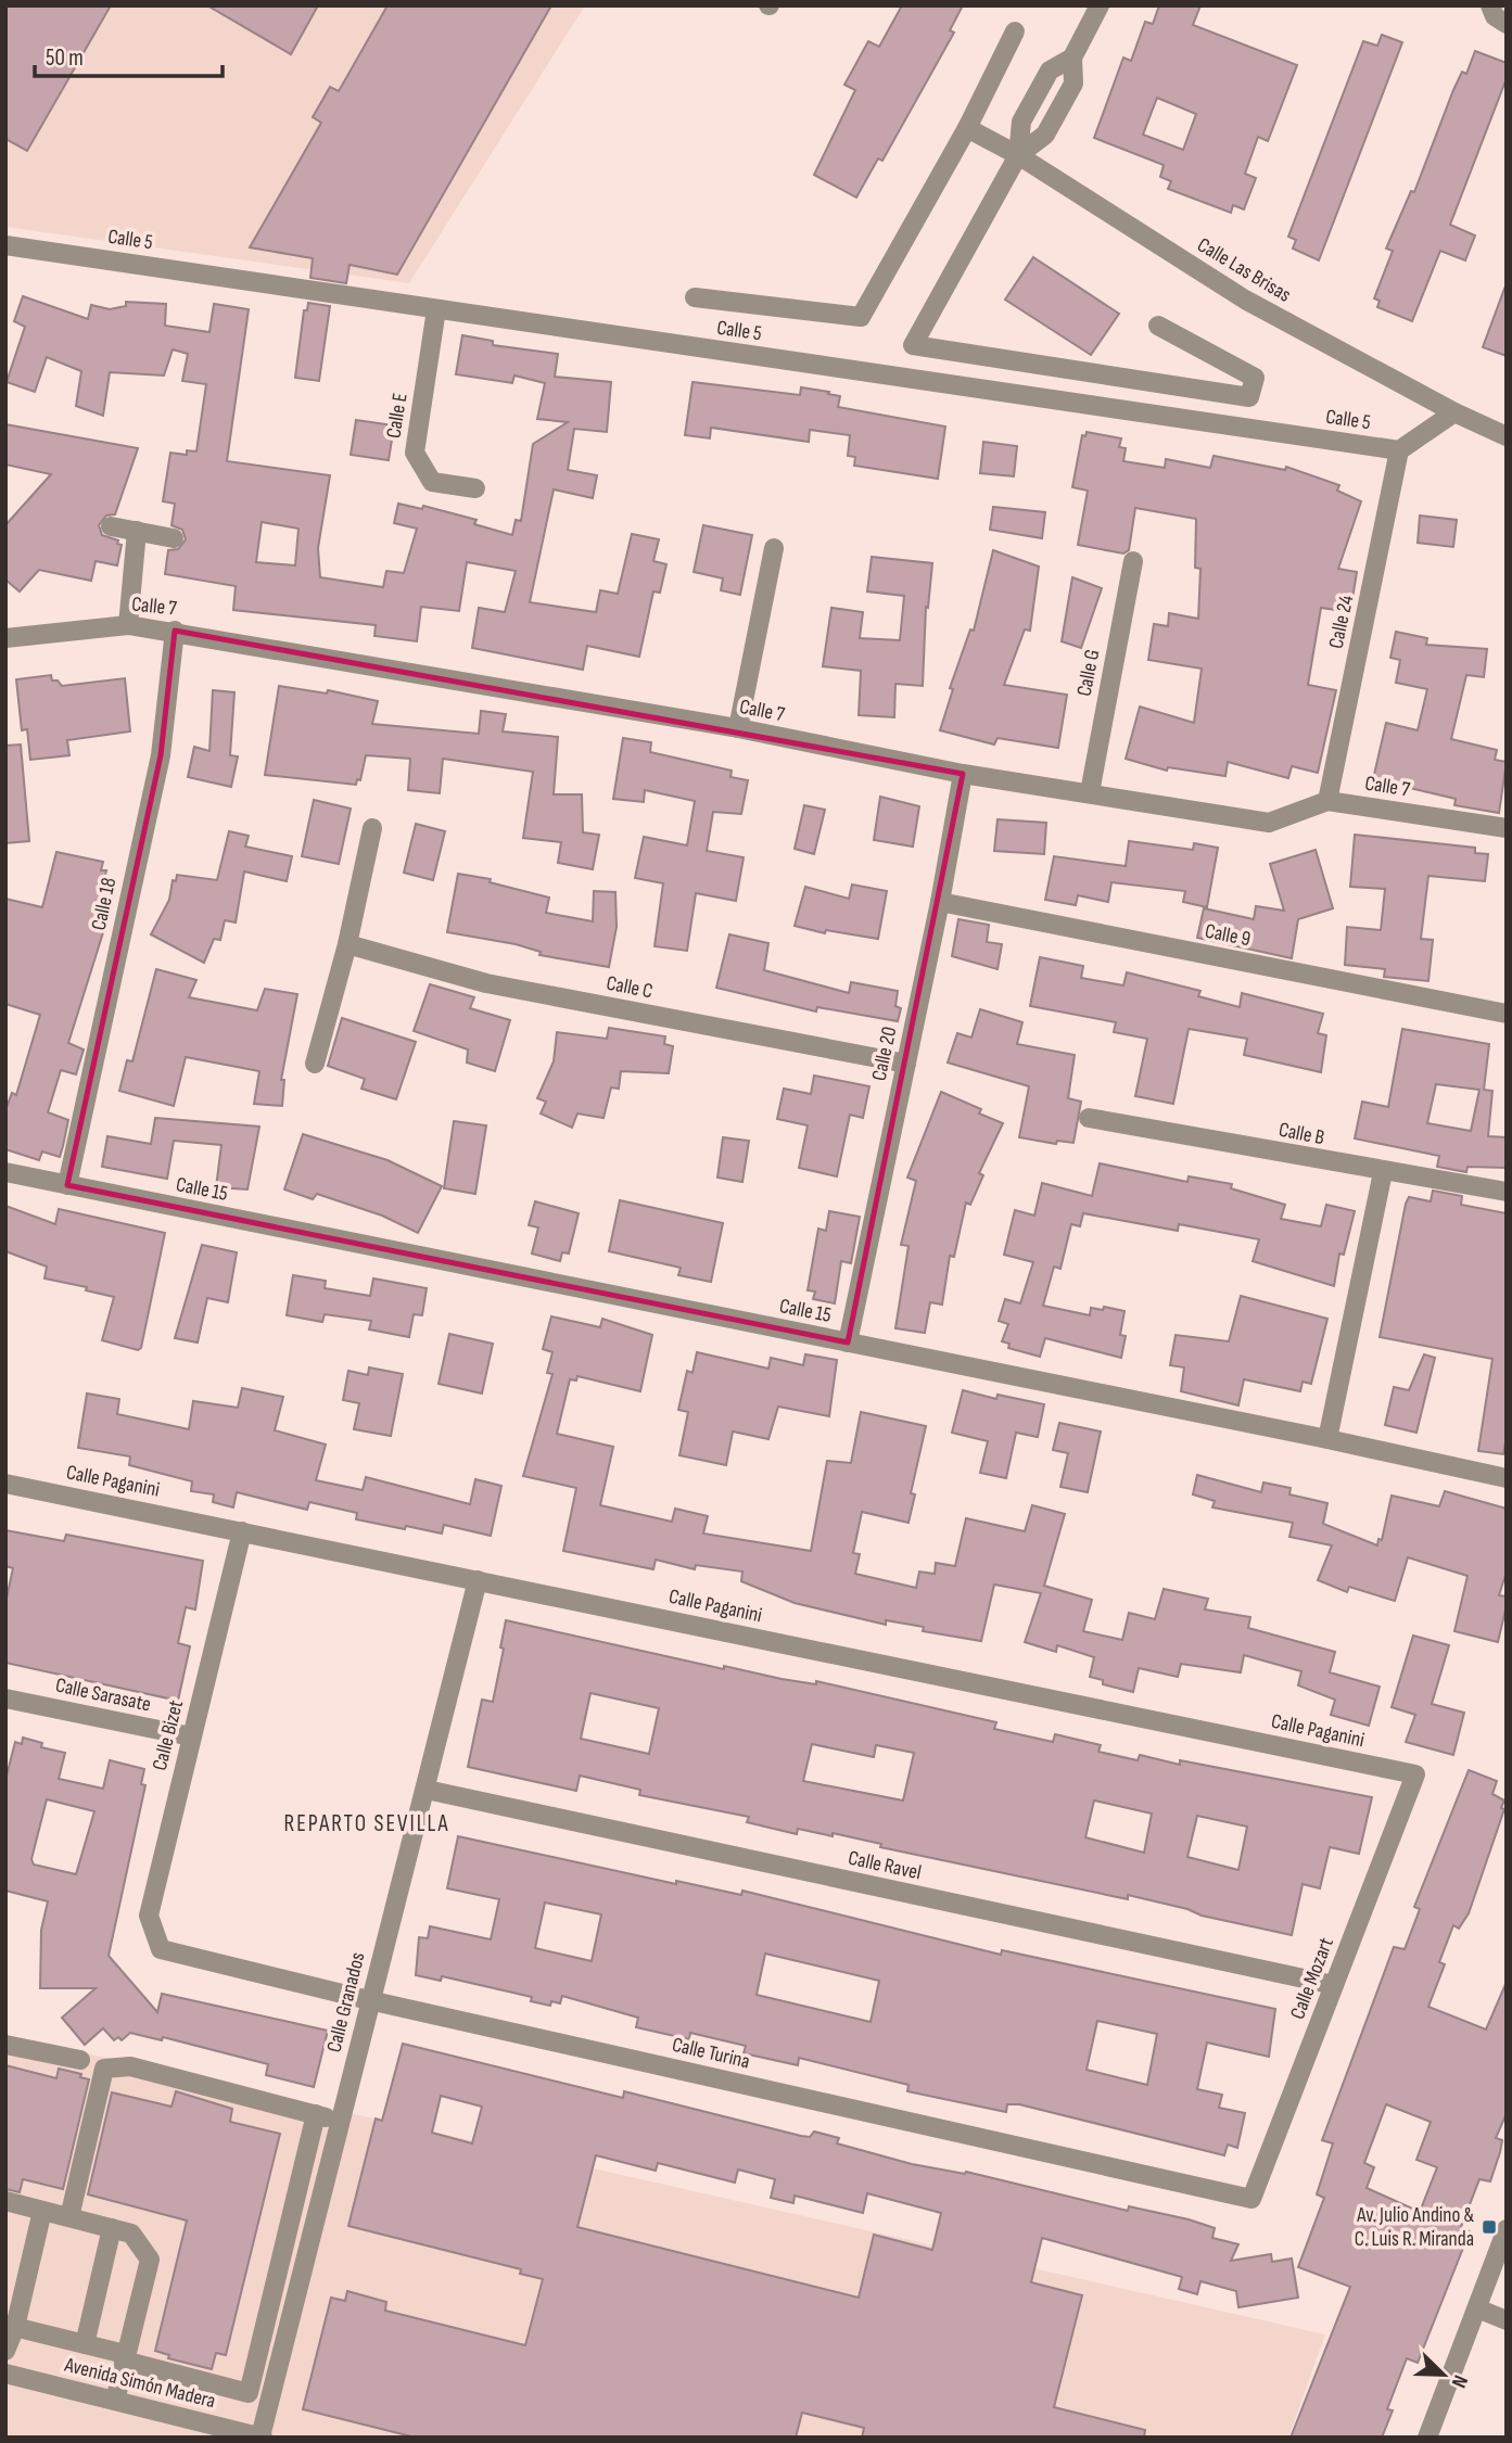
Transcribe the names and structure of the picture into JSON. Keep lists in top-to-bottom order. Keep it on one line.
{"streets":{"street":["Calle 5","Calle Las Brisas","Calle E","Calle 7","Calle 24","Calle G","Calle 18","Calle 9","Calle C","Calle 20","Calle B","Calle 15","Calle Paganini","Calle Sarasate","Calle Bizet","Calle Ravel","Calle Mozart","Calle Granados","Calle Turina","Avenida Simón Madera"]},"crossings":[["Calle 5","Calle E"],["Calle 5","Calle 24"],["Calle 7","Calle 24"],["Calle 7","Calle G"],["Calle 7","Calle 18"],["Calle 7","Calle 20"],["Calle 18","Calle 15"],["Calle 9","Calle 20"],["Calle C","Calle 20"],["Calle 20","Calle 15"],["Calle Paganini","Calle Bizet"],["Calle Paganini","Calle Mozart"],["Calle Paganini","Calle Granados"],["Calle Sarasate","Calle Bizet"],["Calle Bizet","Calle Turina"],["Calle Ravel","Calle Mozart"],["Calle Ravel","Calle Granados"],["Calle Mozart","Calle Turina"],["Calle Granados","Calle Turina"],["Calle Granados","Avenida Simón Madera"]],"districts":["REPARTO SEVILLA"],"places":{"transit":["Av. Julio Andino & C. Luis R. Miranda"]},"scale_bar":"50 m","north":"bottom right"}
